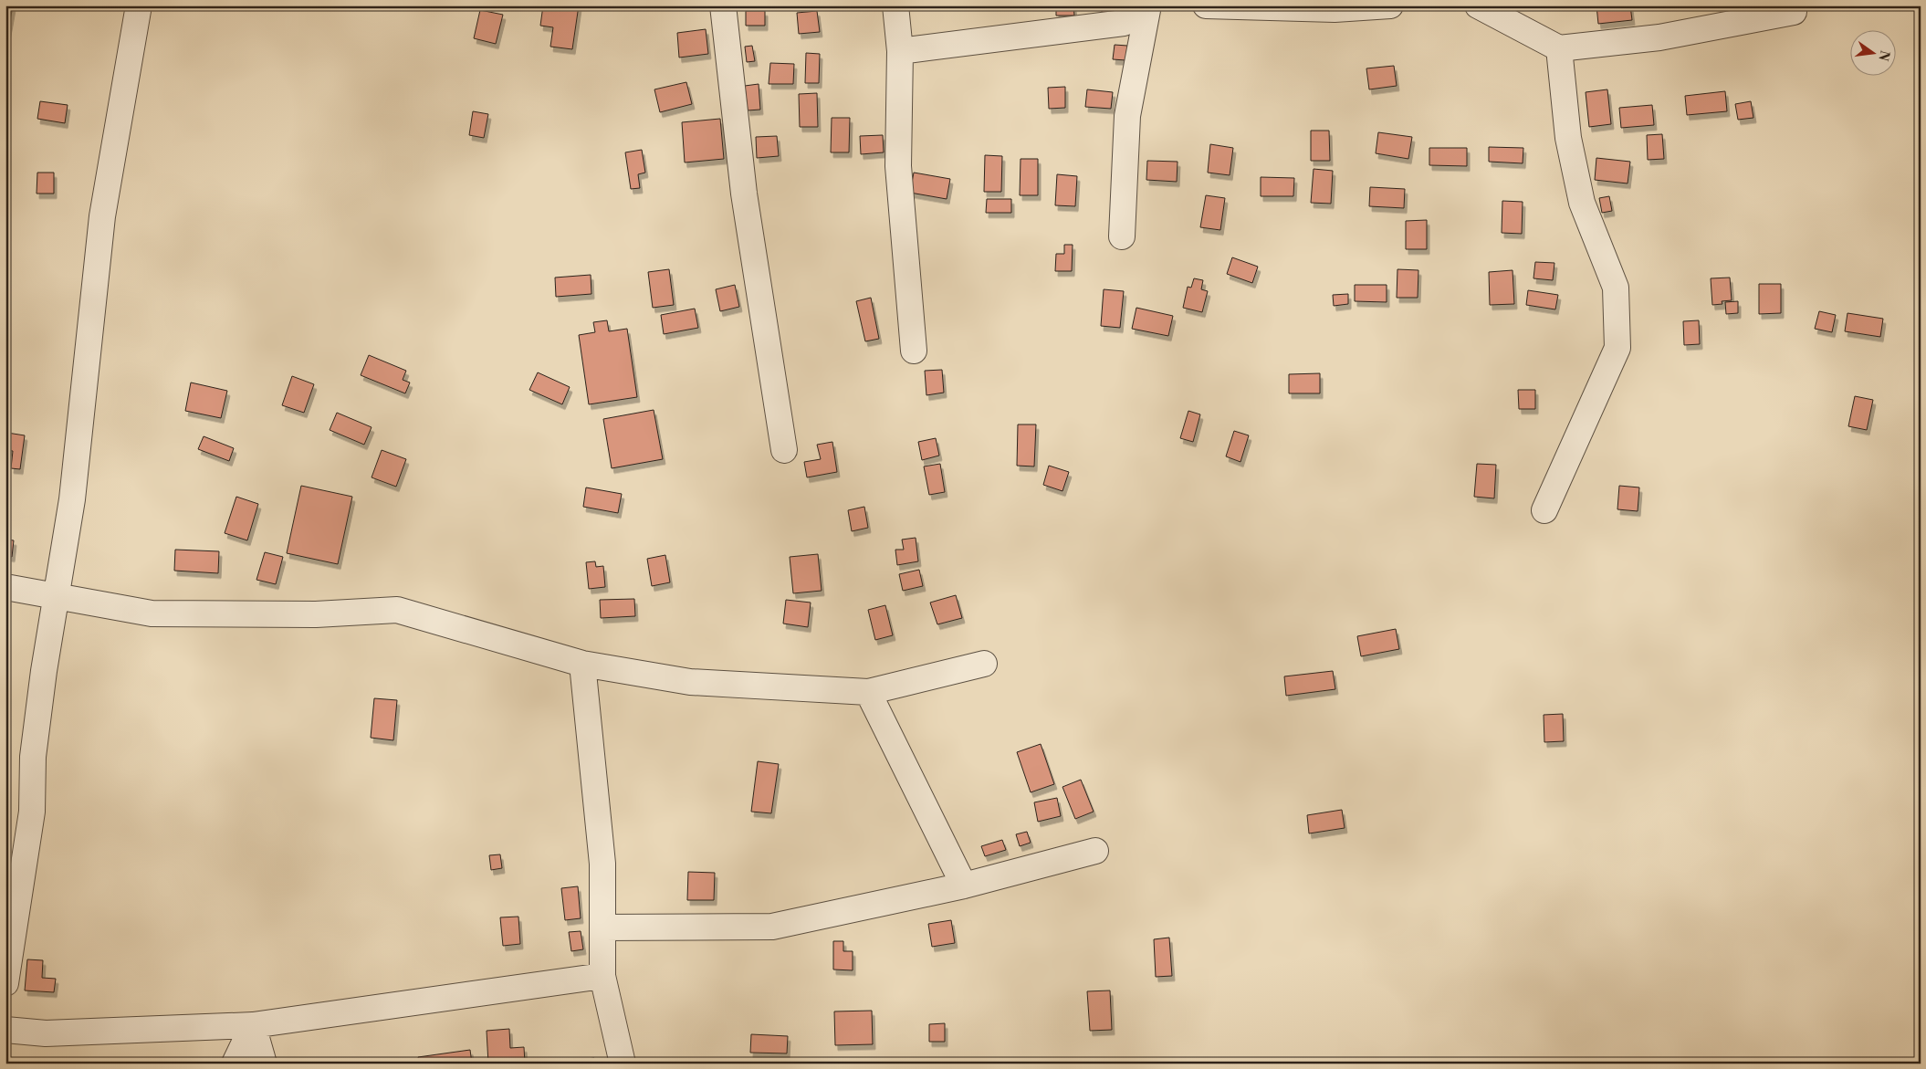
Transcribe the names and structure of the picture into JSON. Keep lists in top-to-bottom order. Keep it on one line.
{"north":"right"}
